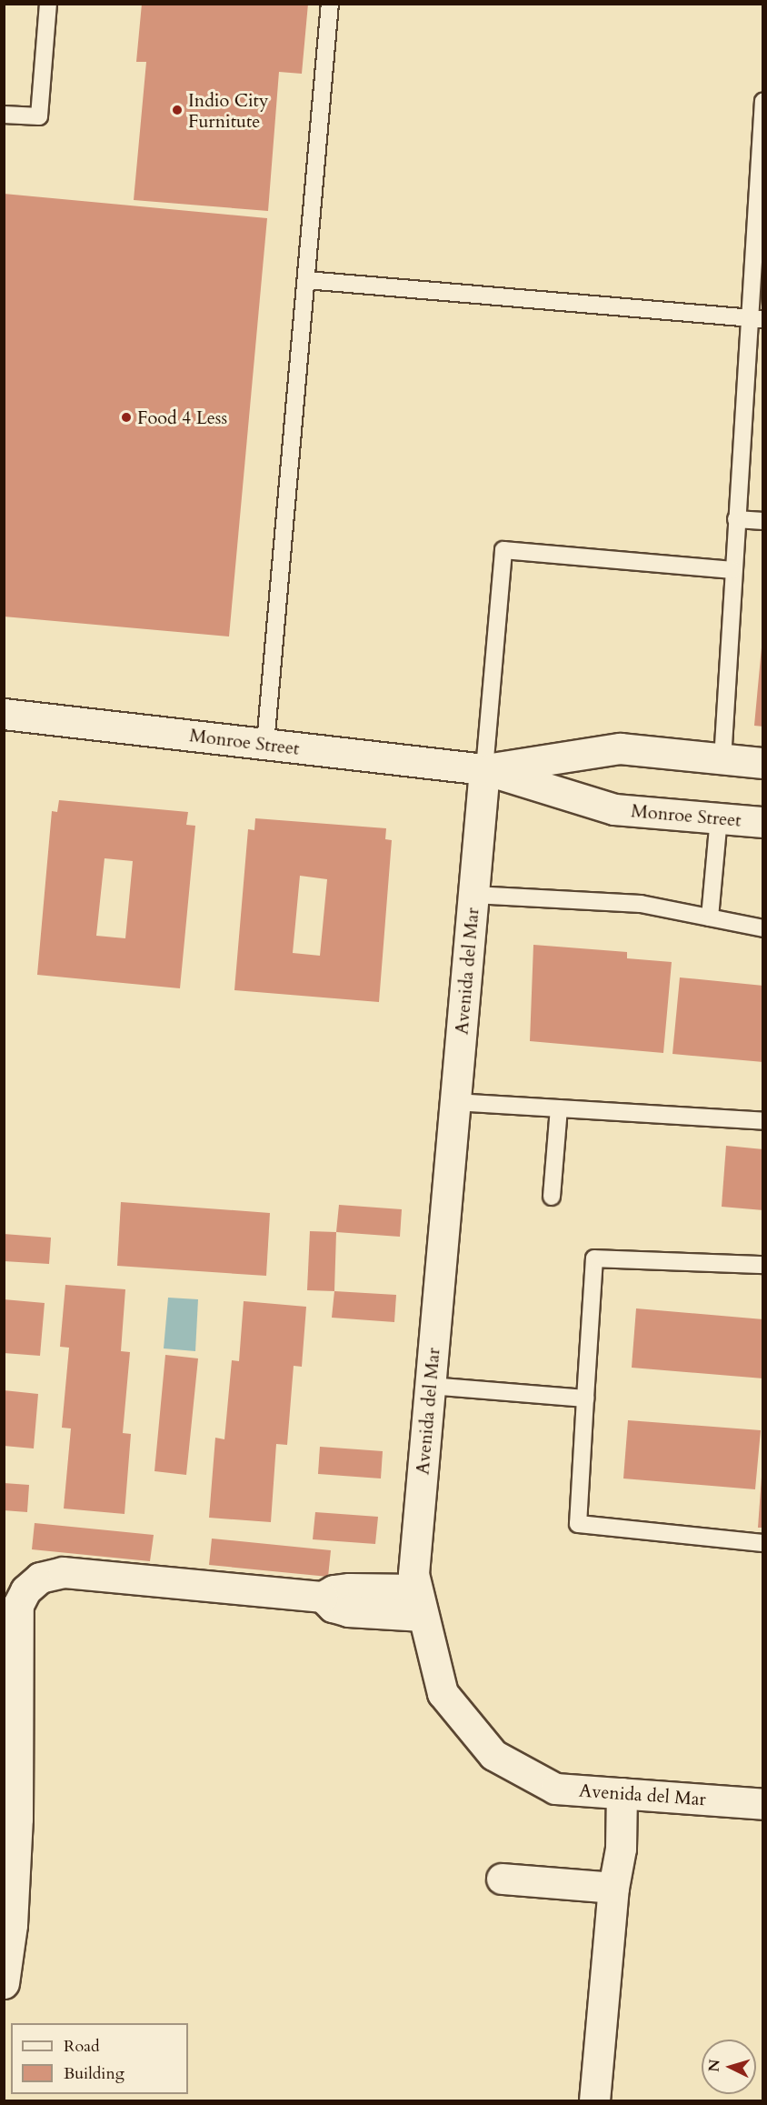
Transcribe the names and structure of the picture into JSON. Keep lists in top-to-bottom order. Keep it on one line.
{"streets":{"street":["Monroe Street","Avenida del Mar"]},"crossings":[["Monroe Street","Avenida del Mar"]],"places":["Indio City Furnitute","Food 4 Less"],"legend":["Road","Building"],"north":"left"}
